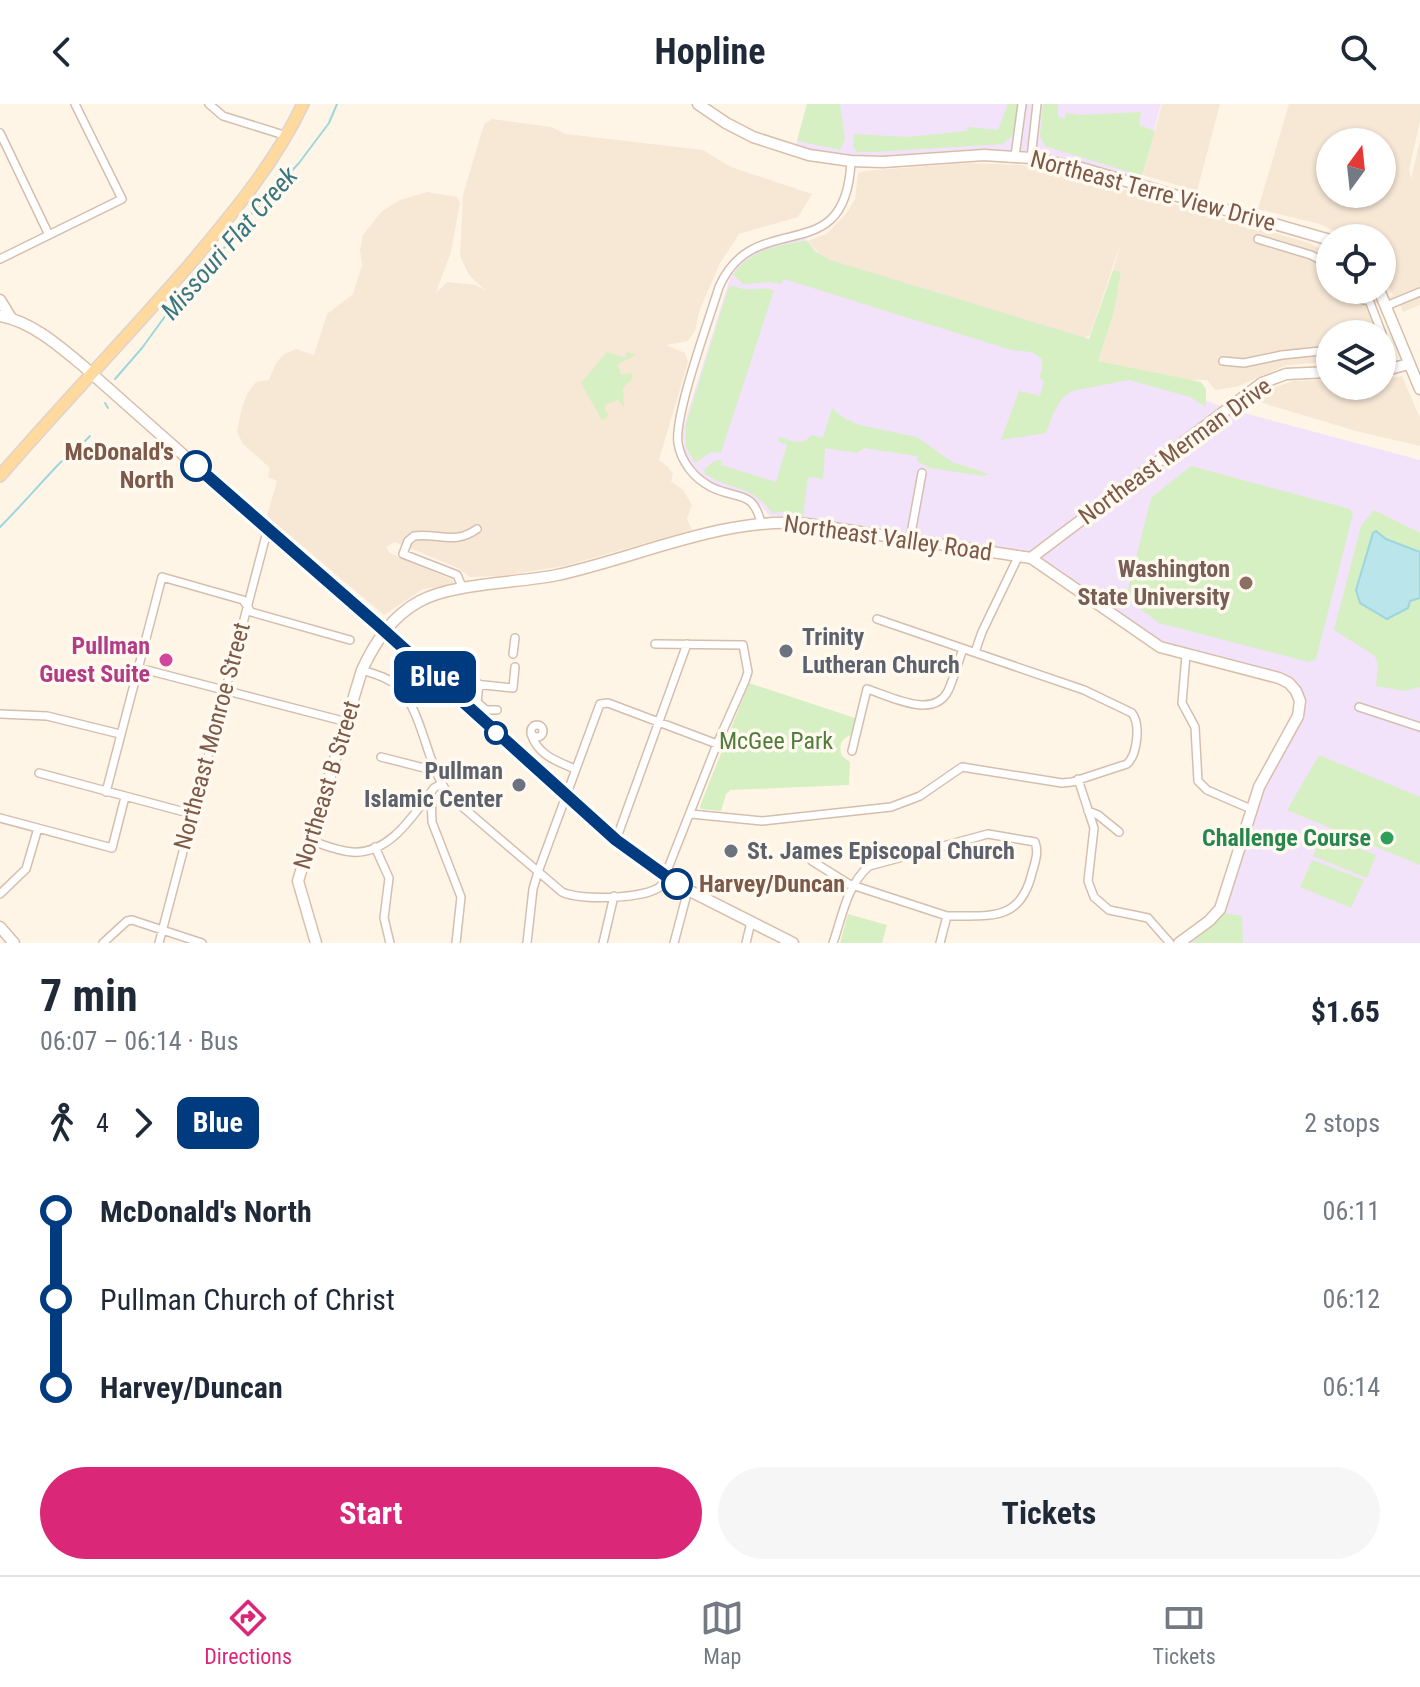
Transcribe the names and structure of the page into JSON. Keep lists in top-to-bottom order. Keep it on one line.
{"streets":{"street":["Northeast Terre View Drive","Northeast Merman Drive","Northeast Valley Road","Northeast Monroe Street","Northeast B Street"]},"crossings":[["Northeast Merman Drive","Northeast Valley Road"],["Northeast Valley Road","Northeast B Street"]],"water":["Missouri Flat Creek"],"parks":["McGee Park"],"places":["McDonald's North","Washington State University","Trinity Lutheran Church","Pullman Guest Suite","Pullman Islamic Center","Challenge Course","St. James Episcopal Church","Harvey/Duncan"],"lines":["bus line Blue"],"north":"top","page":{"header":"Hopline","on_map":"Blue","heading":["7 min","06:07 – 06:14 · Bus","$1.65"],"legs":["4","Blue","2 stops"],"list":[{"name":"McDonald's North","value":"06:11"},{"name":"Pullman Church of Christ","value":"06:12"},{"name":"Harvey/Duncan","value":"06:14"}],"buttons":["Start","Tickets"],"tabs":["Directions","Map","Tickets"]}}
